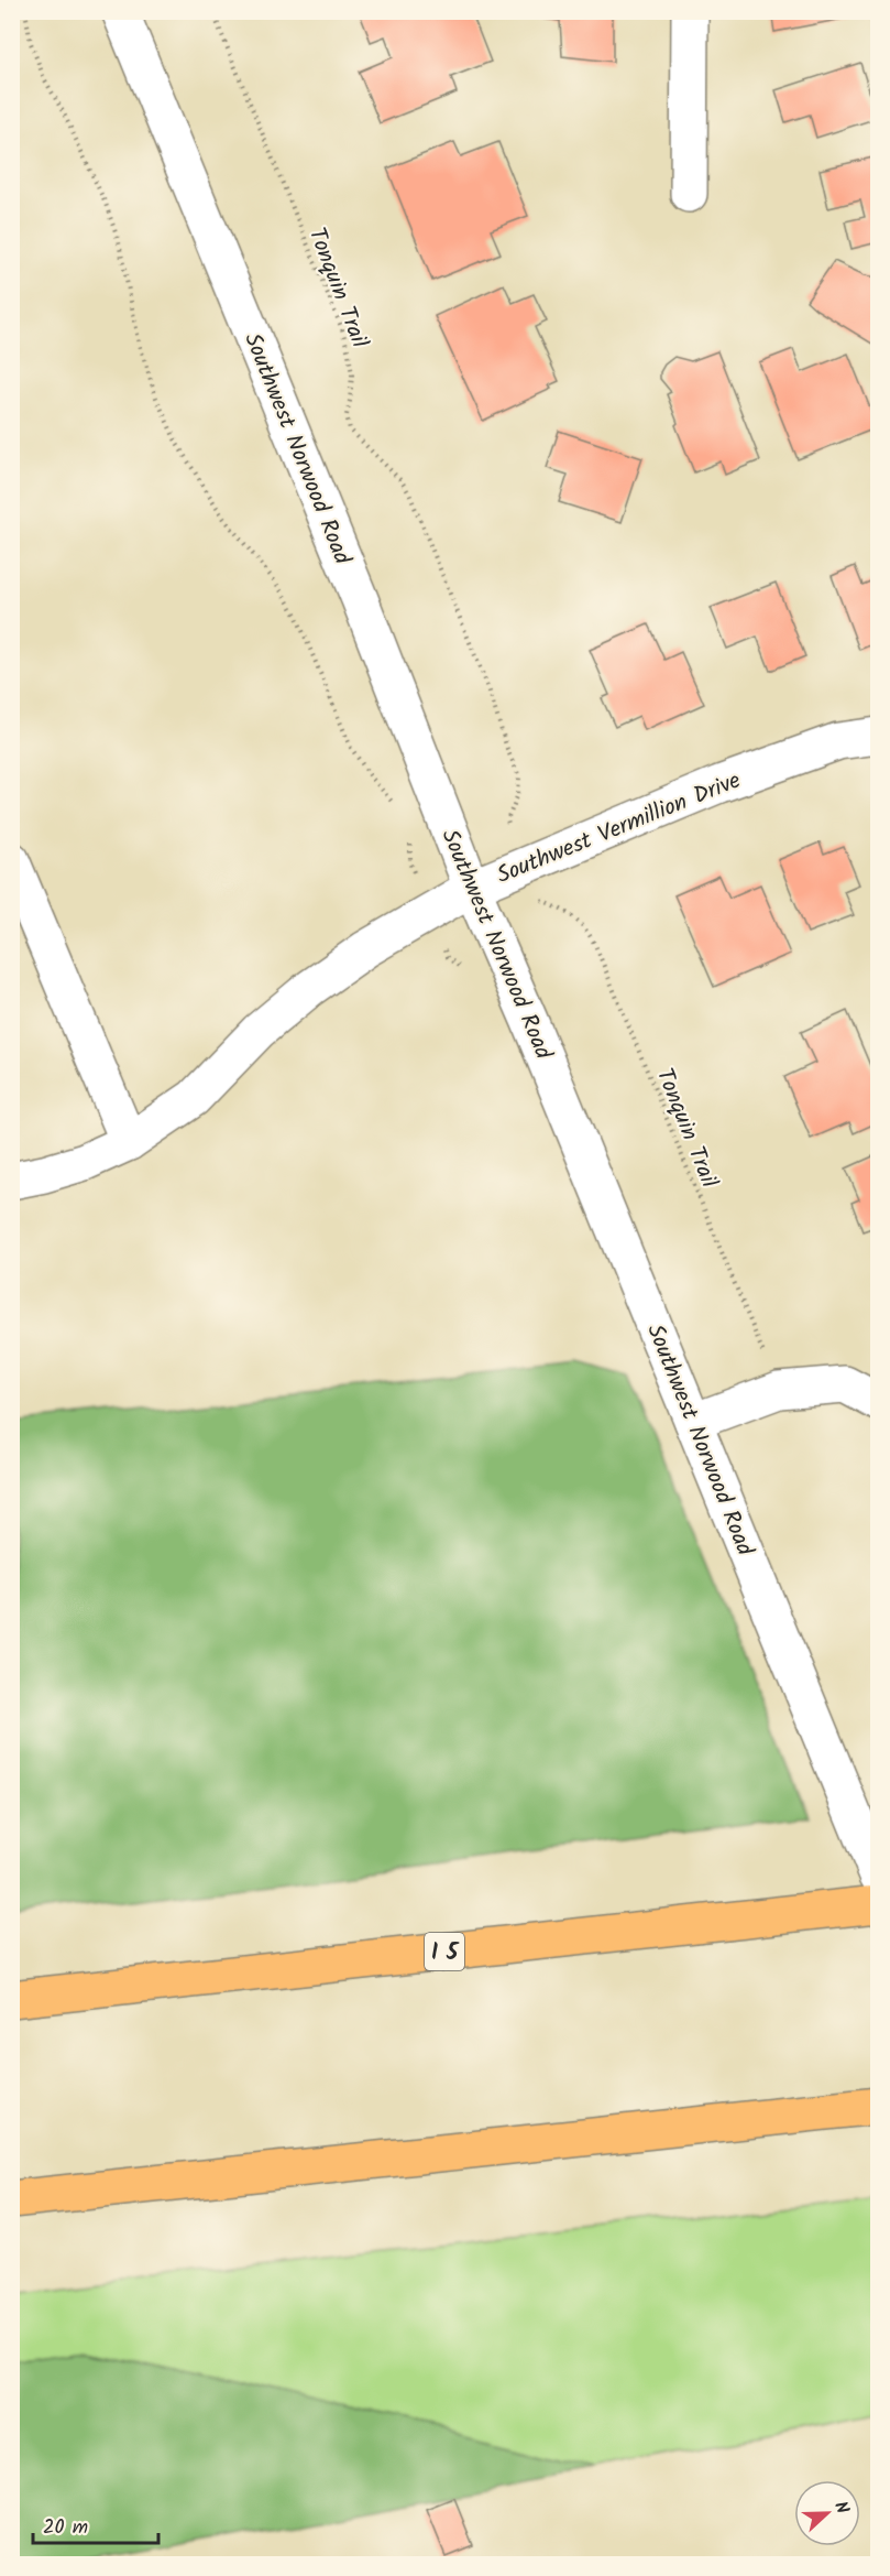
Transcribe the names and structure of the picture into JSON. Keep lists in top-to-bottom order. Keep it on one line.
{"streets":{"highway":["I 5"],"street":["Southwest Norwood Road","Southwest Vermillion Drive"],"path":["Tonquin Trail"]},"crossings":[["Southwest Norwood Road","Southwest Vermillion Drive"]],"scale_bar":"20 m","north":"right"}
